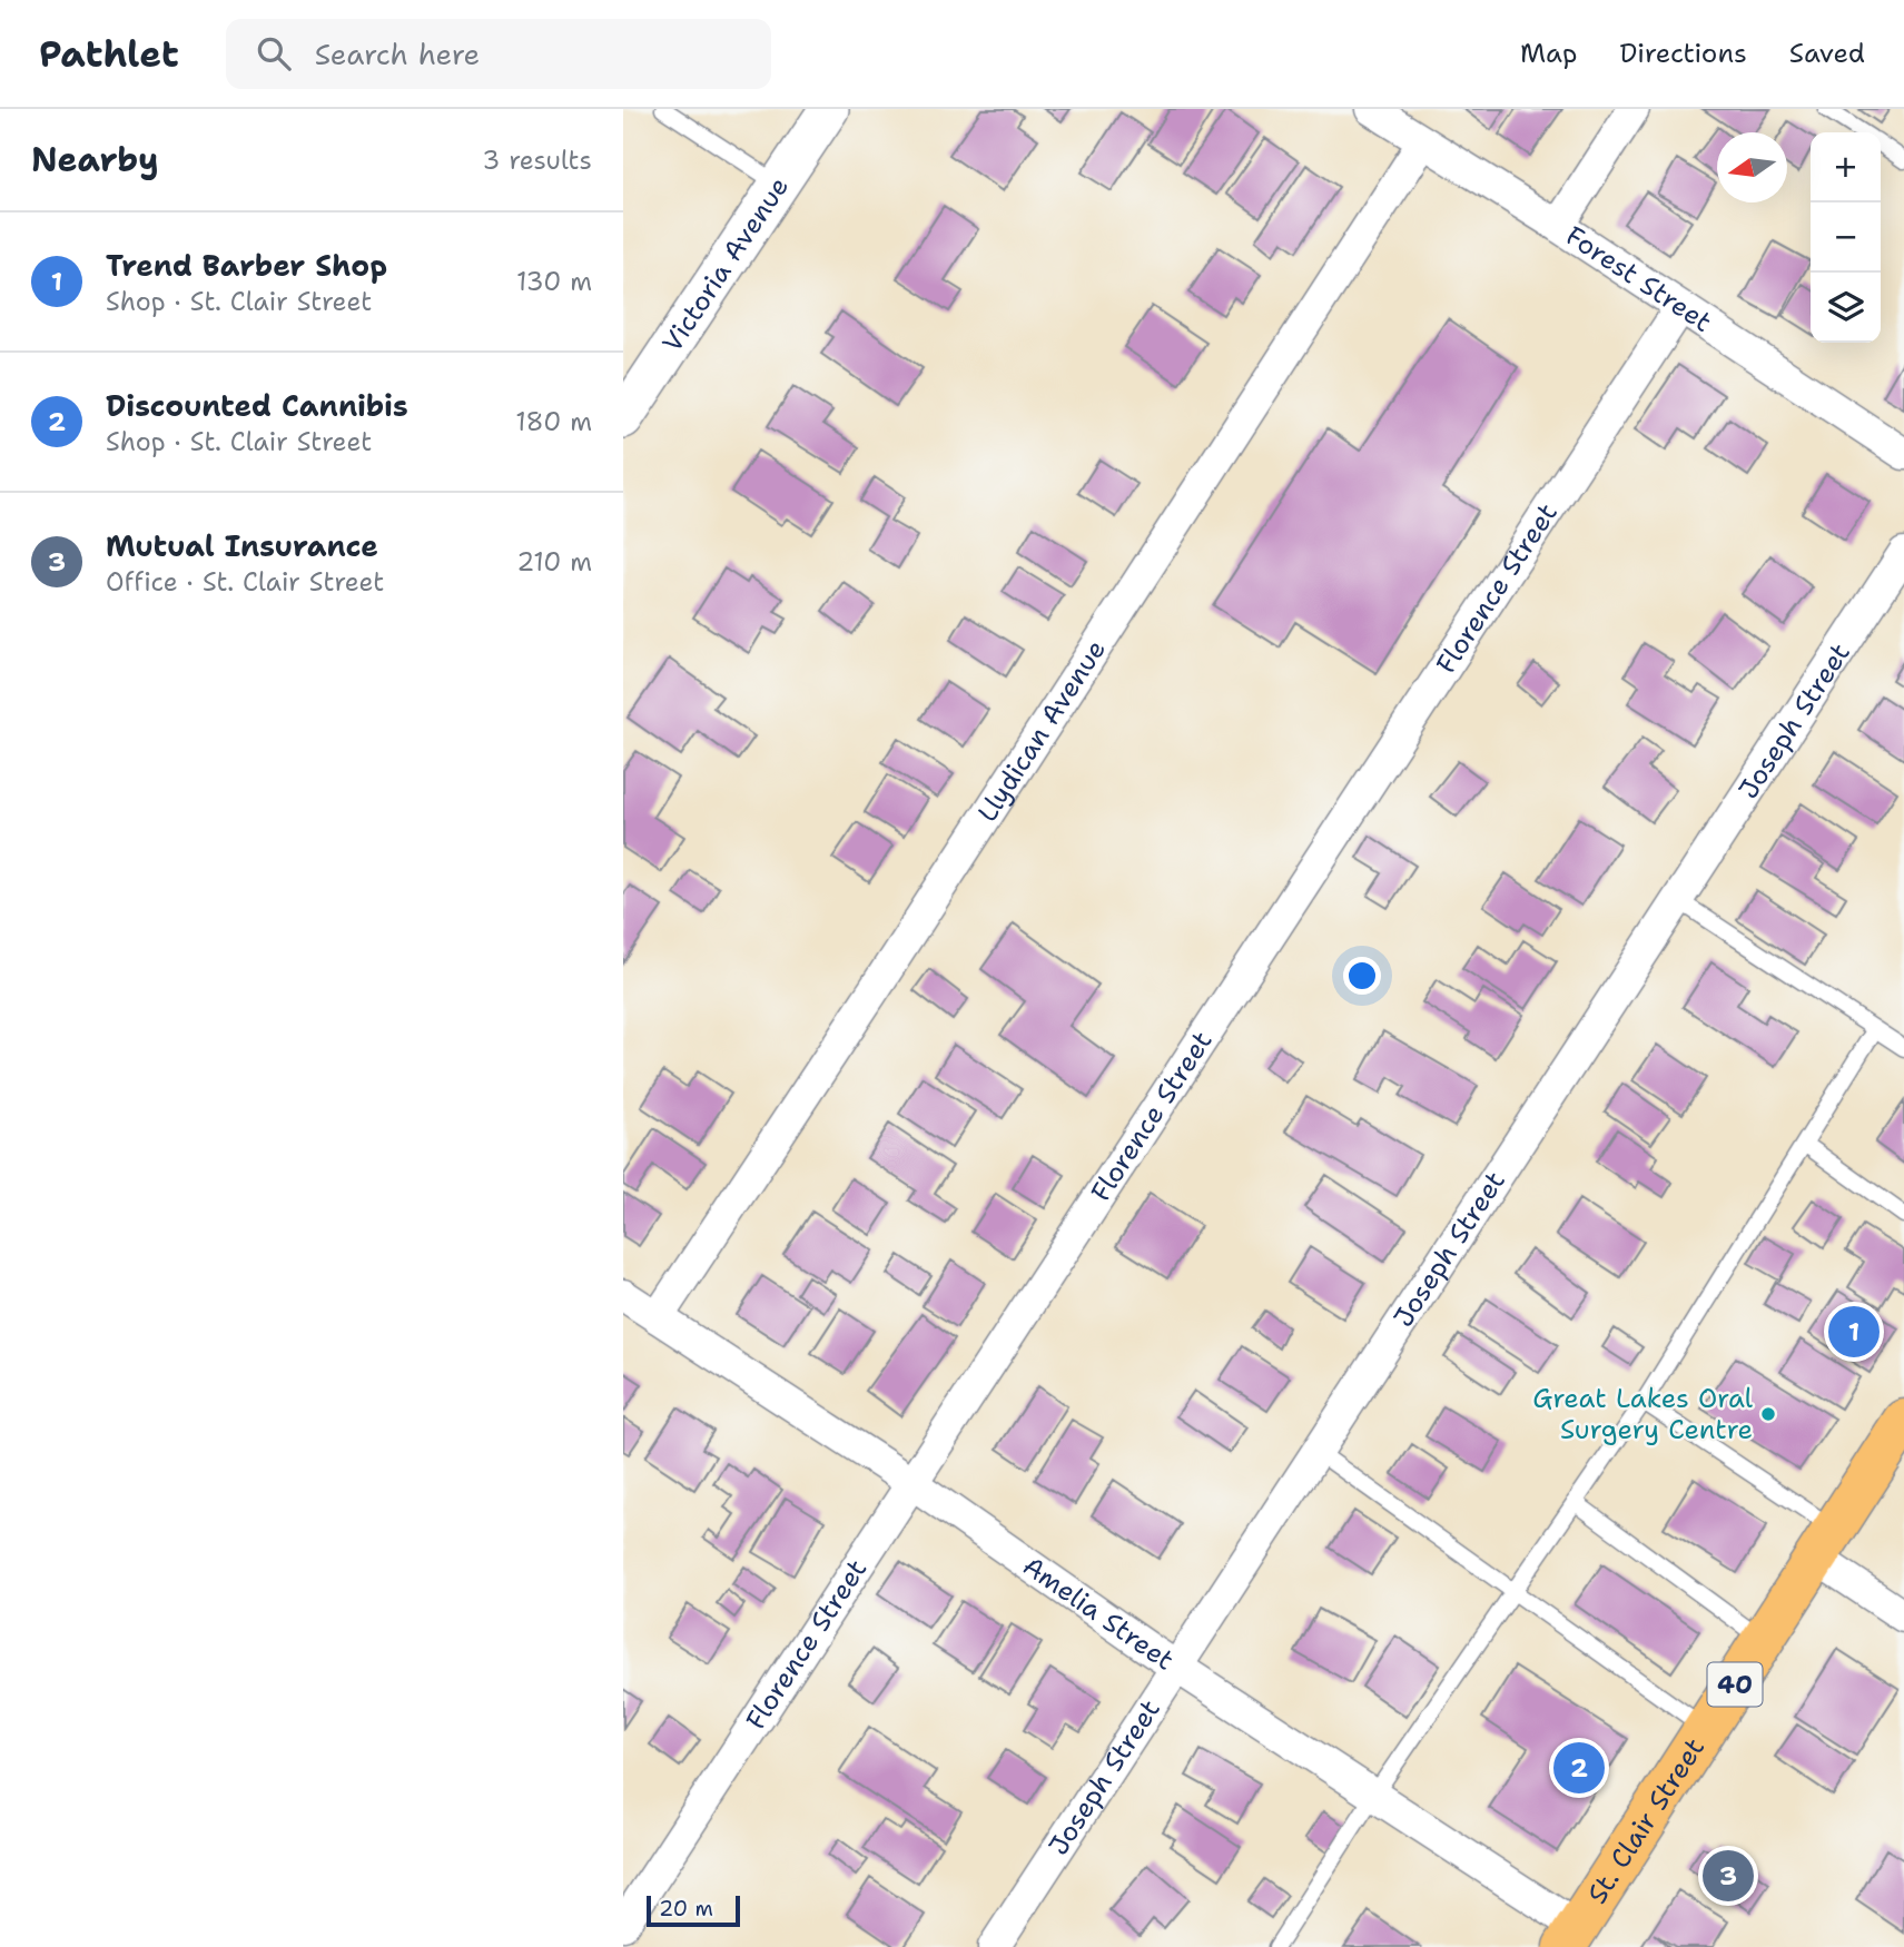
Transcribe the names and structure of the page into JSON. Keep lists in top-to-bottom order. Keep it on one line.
{"streets":{"main road":["40","St. Clair Street"],"street":["Victoria Avenue","Forest Street","Florence Street","Joseph Street","Llydican Avenue","Amelia Street"]},"crossings":[["Forest Street","Florence Street"],["Forest Street","Llydican Avenue"],["Florence Street","Amelia Street"],["Joseph Street","Amelia Street"],["Llydican Avenue","Amelia Street"],["Amelia Street","St. Clair Street"]],"places":["Great Lakes Oral Surgery Centre"],"scale_bar":"20 m","north":"left","page":{"header":"Pathlet","search":"Search here","nav":["Map","Directions","Saved"],"heading":["Nearby","3 results"],"map_buttons":["+","−"],"list":[{"mark":"1","name":"Trend Barber Shop","note":"Shop · St. Clair Street","value":"130 m"},{"mark":"2","name":"Discounted Cannibis","note":"Shop · St. Clair Street","value":"180 m"},{"mark":"3","name":"Mutual Insurance","note":"Office · St. Clair Street","value":"210 m"}],"pins":["1","2","3"],"scale":"20 m"}}
